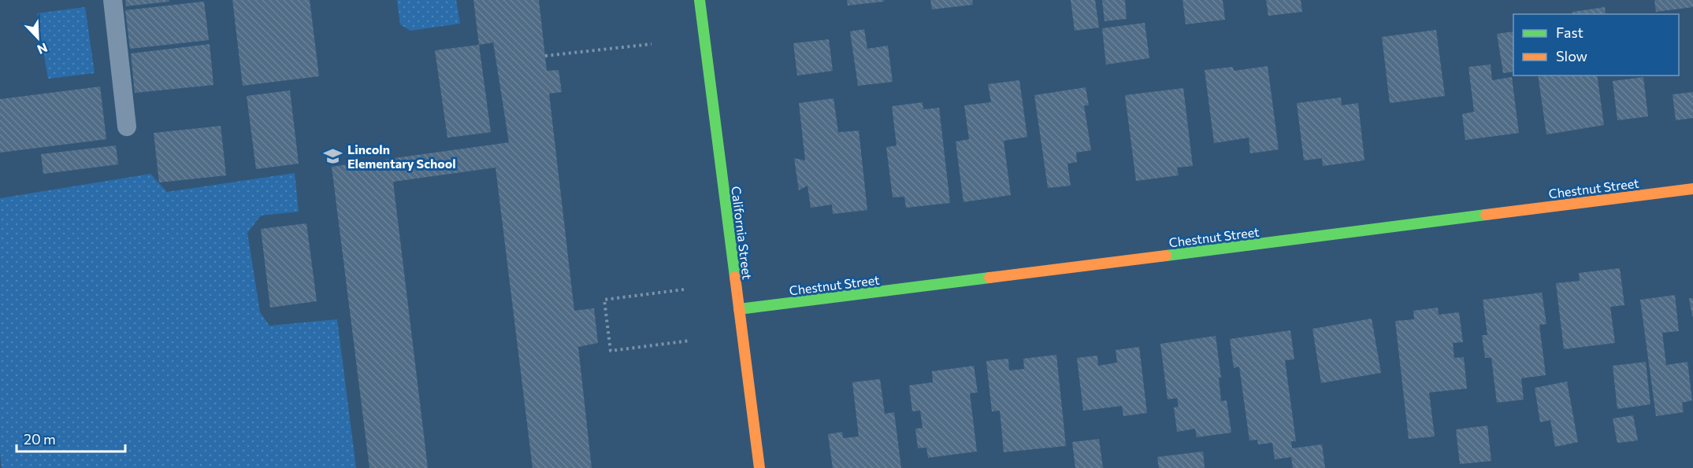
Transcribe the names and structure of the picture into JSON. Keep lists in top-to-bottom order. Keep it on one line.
{"streets":{"street":["Chestnut Street","California Street"]},"crossings":[["Chestnut Street","California Street"]],"places":{"school or university":["Lincoln Elementary School"]},"legend":["Fast","Slow"],"scale_bar":"20 m","north":"bottom right"}
